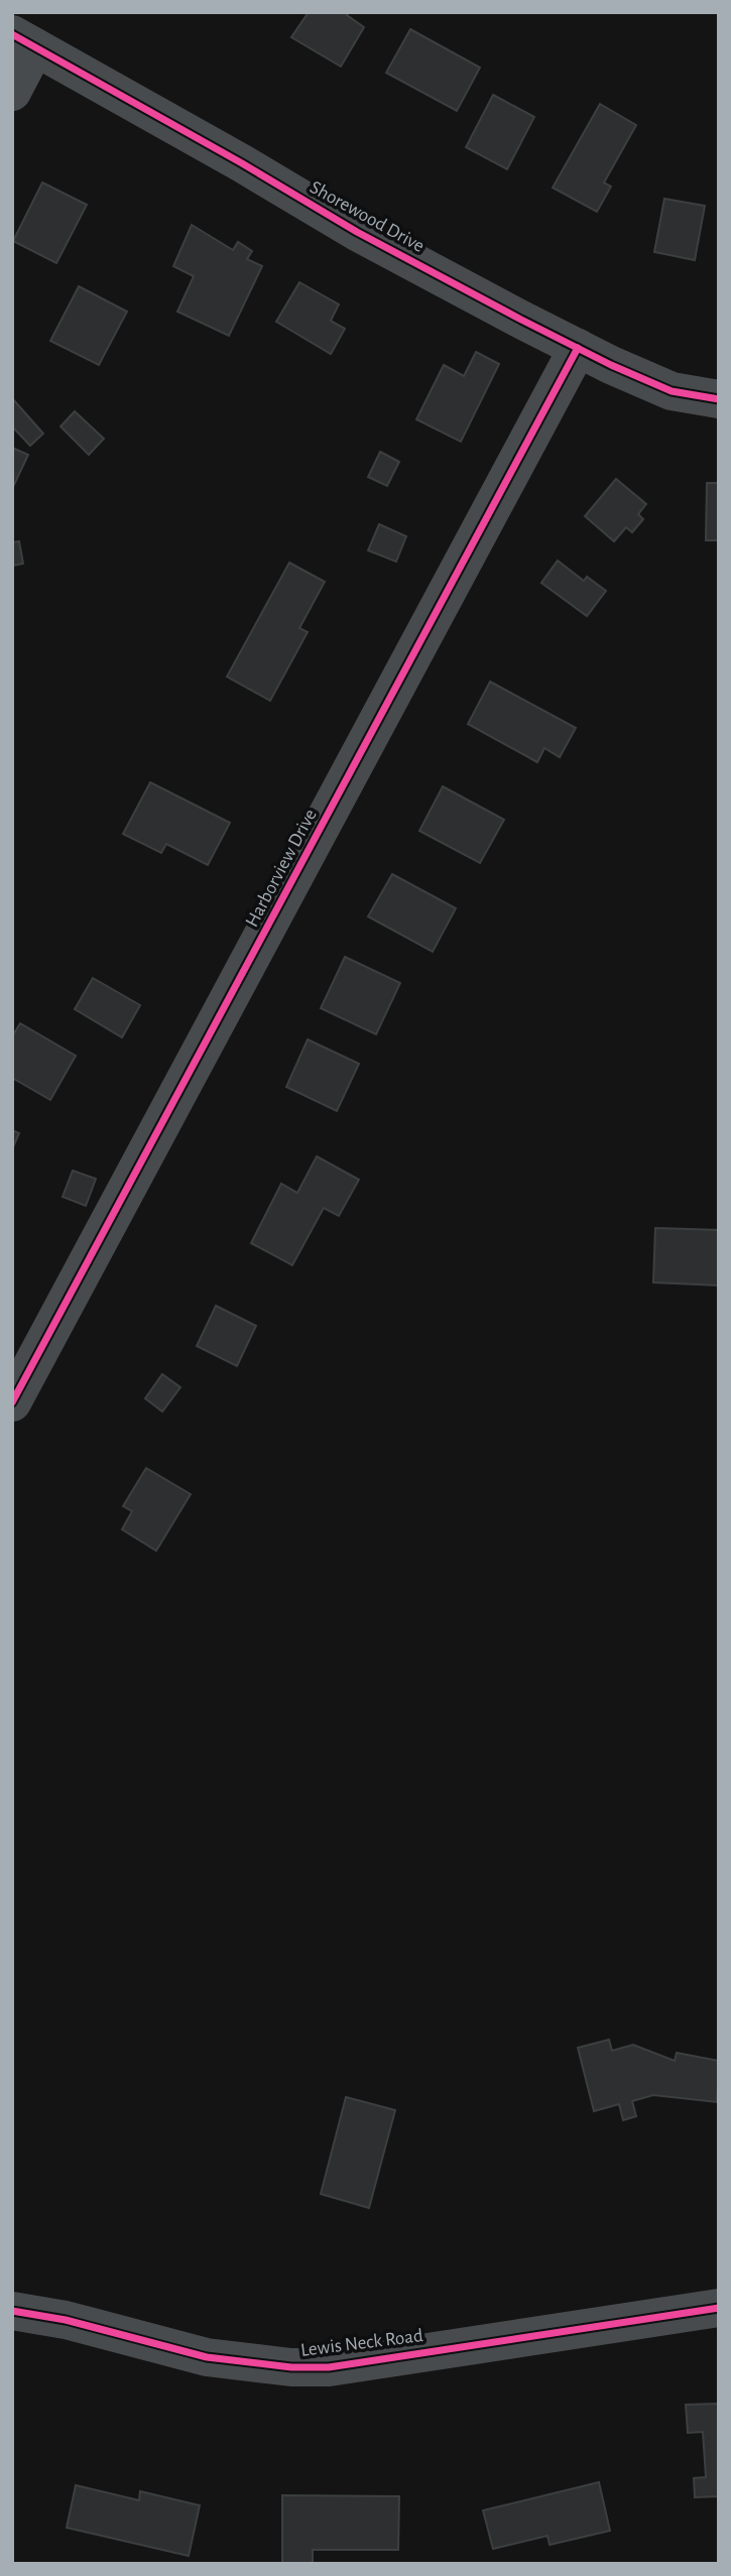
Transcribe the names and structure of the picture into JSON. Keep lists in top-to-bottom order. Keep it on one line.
{"streets":{"street":["Shorewood Drive","Harborview Drive","Lewis Neck Road"]},"crossings":[["Shorewood Drive","Harborview Drive"]]}
